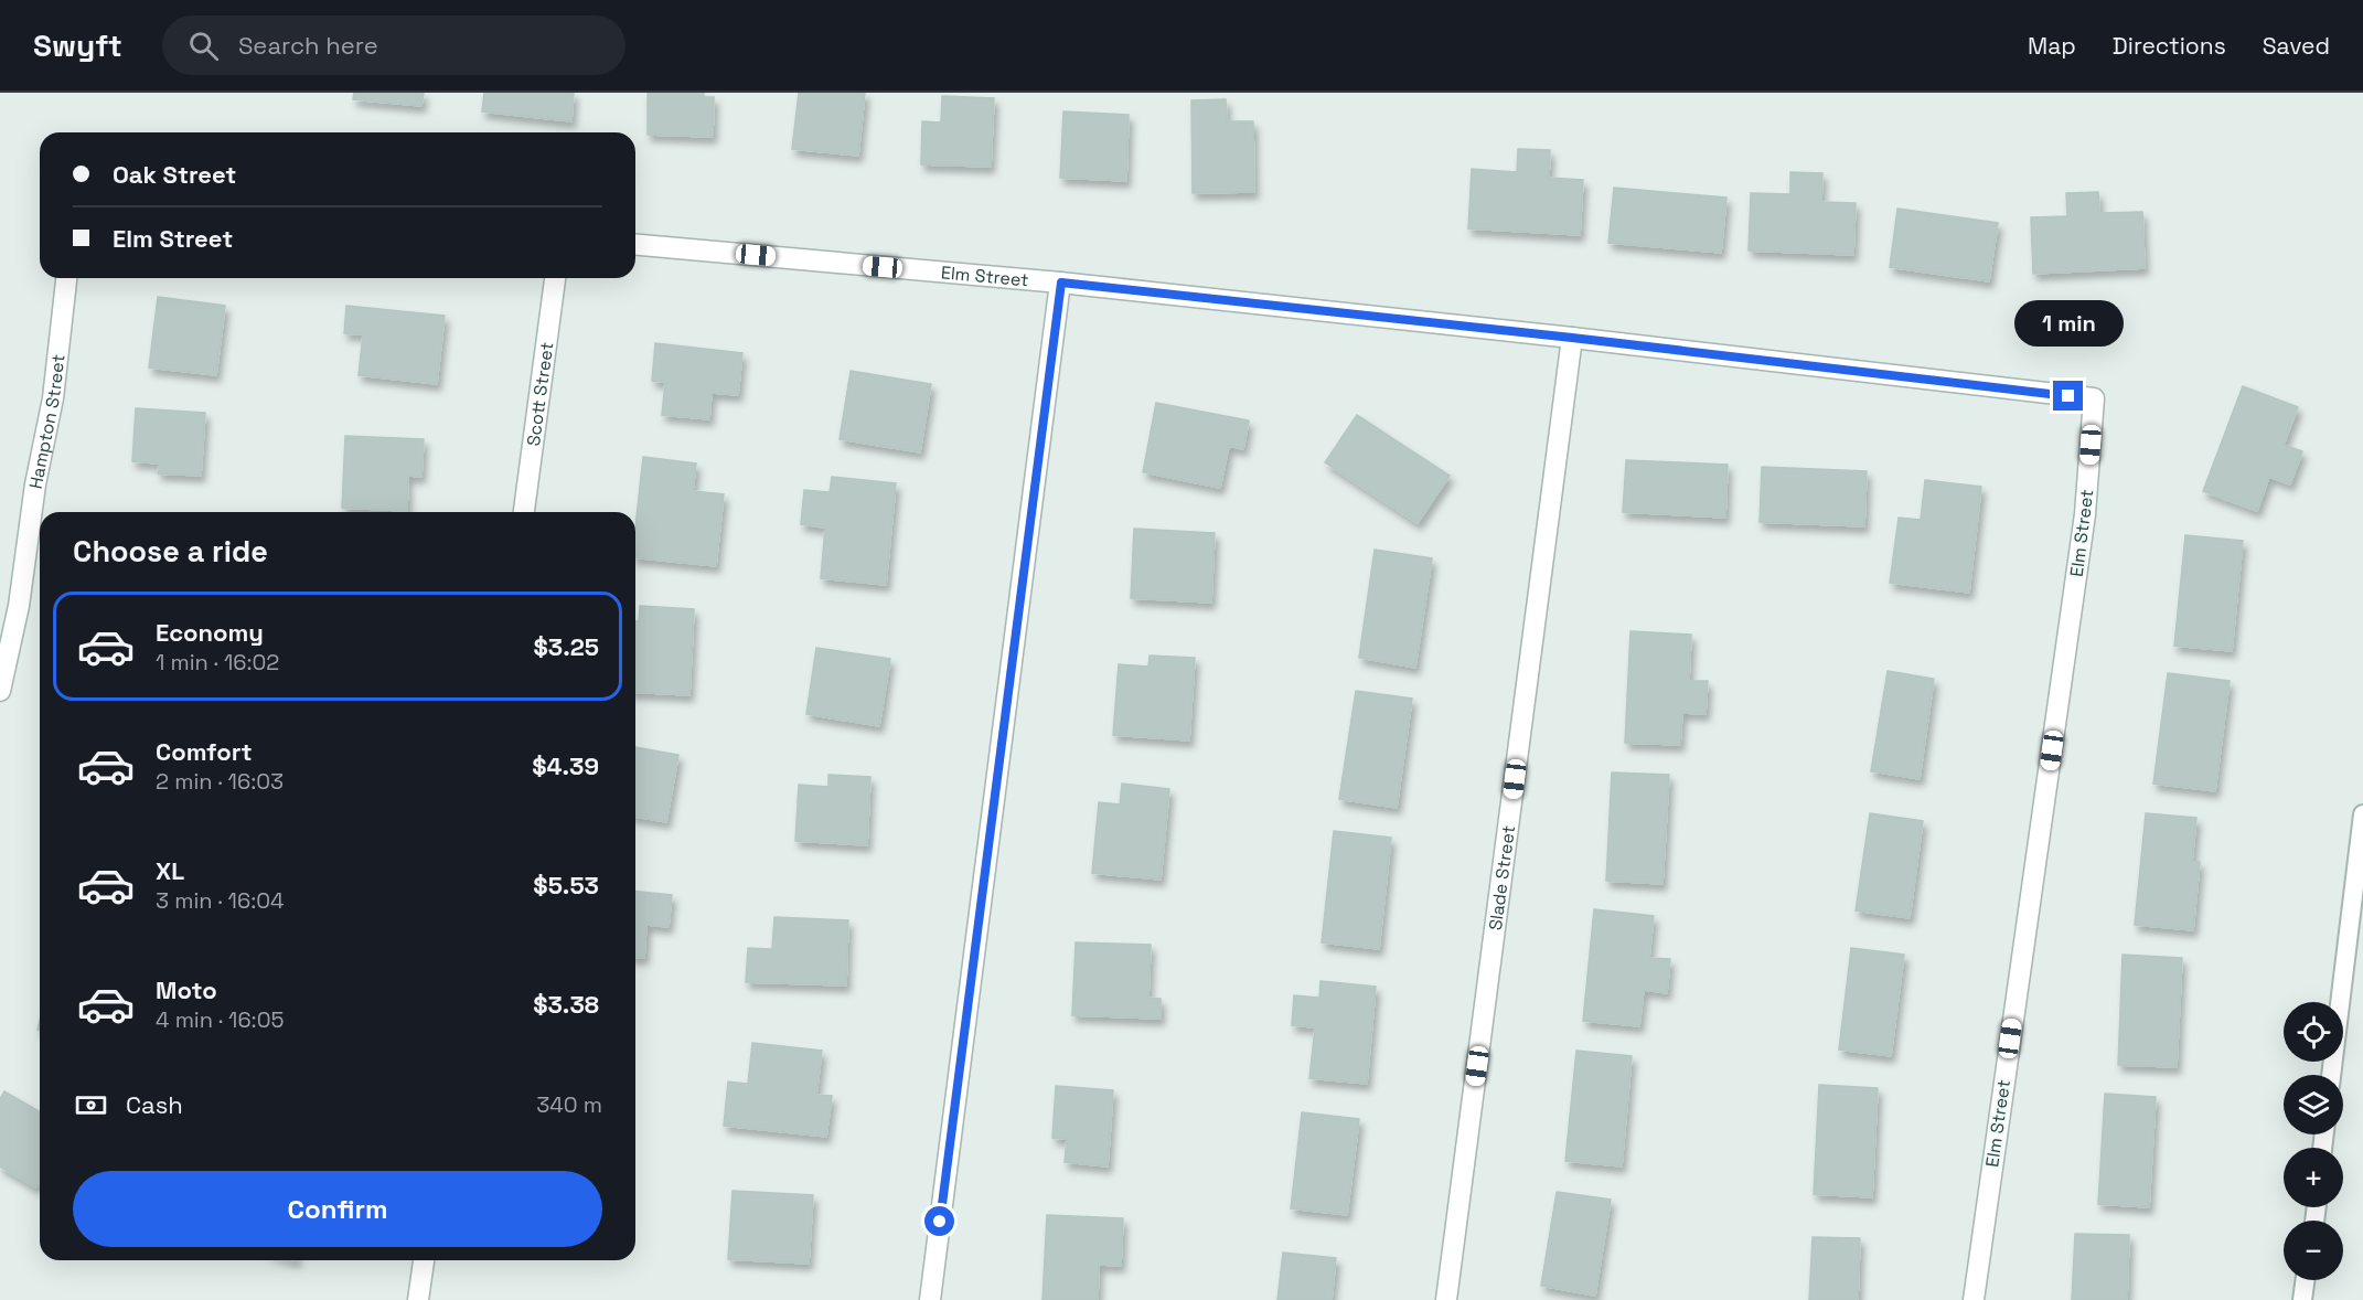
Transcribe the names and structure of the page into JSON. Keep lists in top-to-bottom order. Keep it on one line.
{"streets":{"street":["Elm Street","Scott Street","Hampton Street","Slade Street"]},"crossings":[["Elm Street","Slade Street"]],"page":{"header":"Swyft","search":"Search here","nav":["Map","Directions","Saved"],"banner":["Oak Street","Elm Street"],"bubble":"1 min","heading":"Choose a ride","list":[{"name":"Economy","note":"1 min · 16:02","value":"$3.25"},{"name":"Comfort","note":"2 min · 16:03","value":"$4.39"},{"name":"XL","note":"3 min · 16:04","value":"$5.53"},{"name":"Moto","note":"4 min · 16:05","value":"$3.38"}],"map_buttons":["+","−"],"pay":["Cash","340 m"],"buttons":"Confirm"}}
